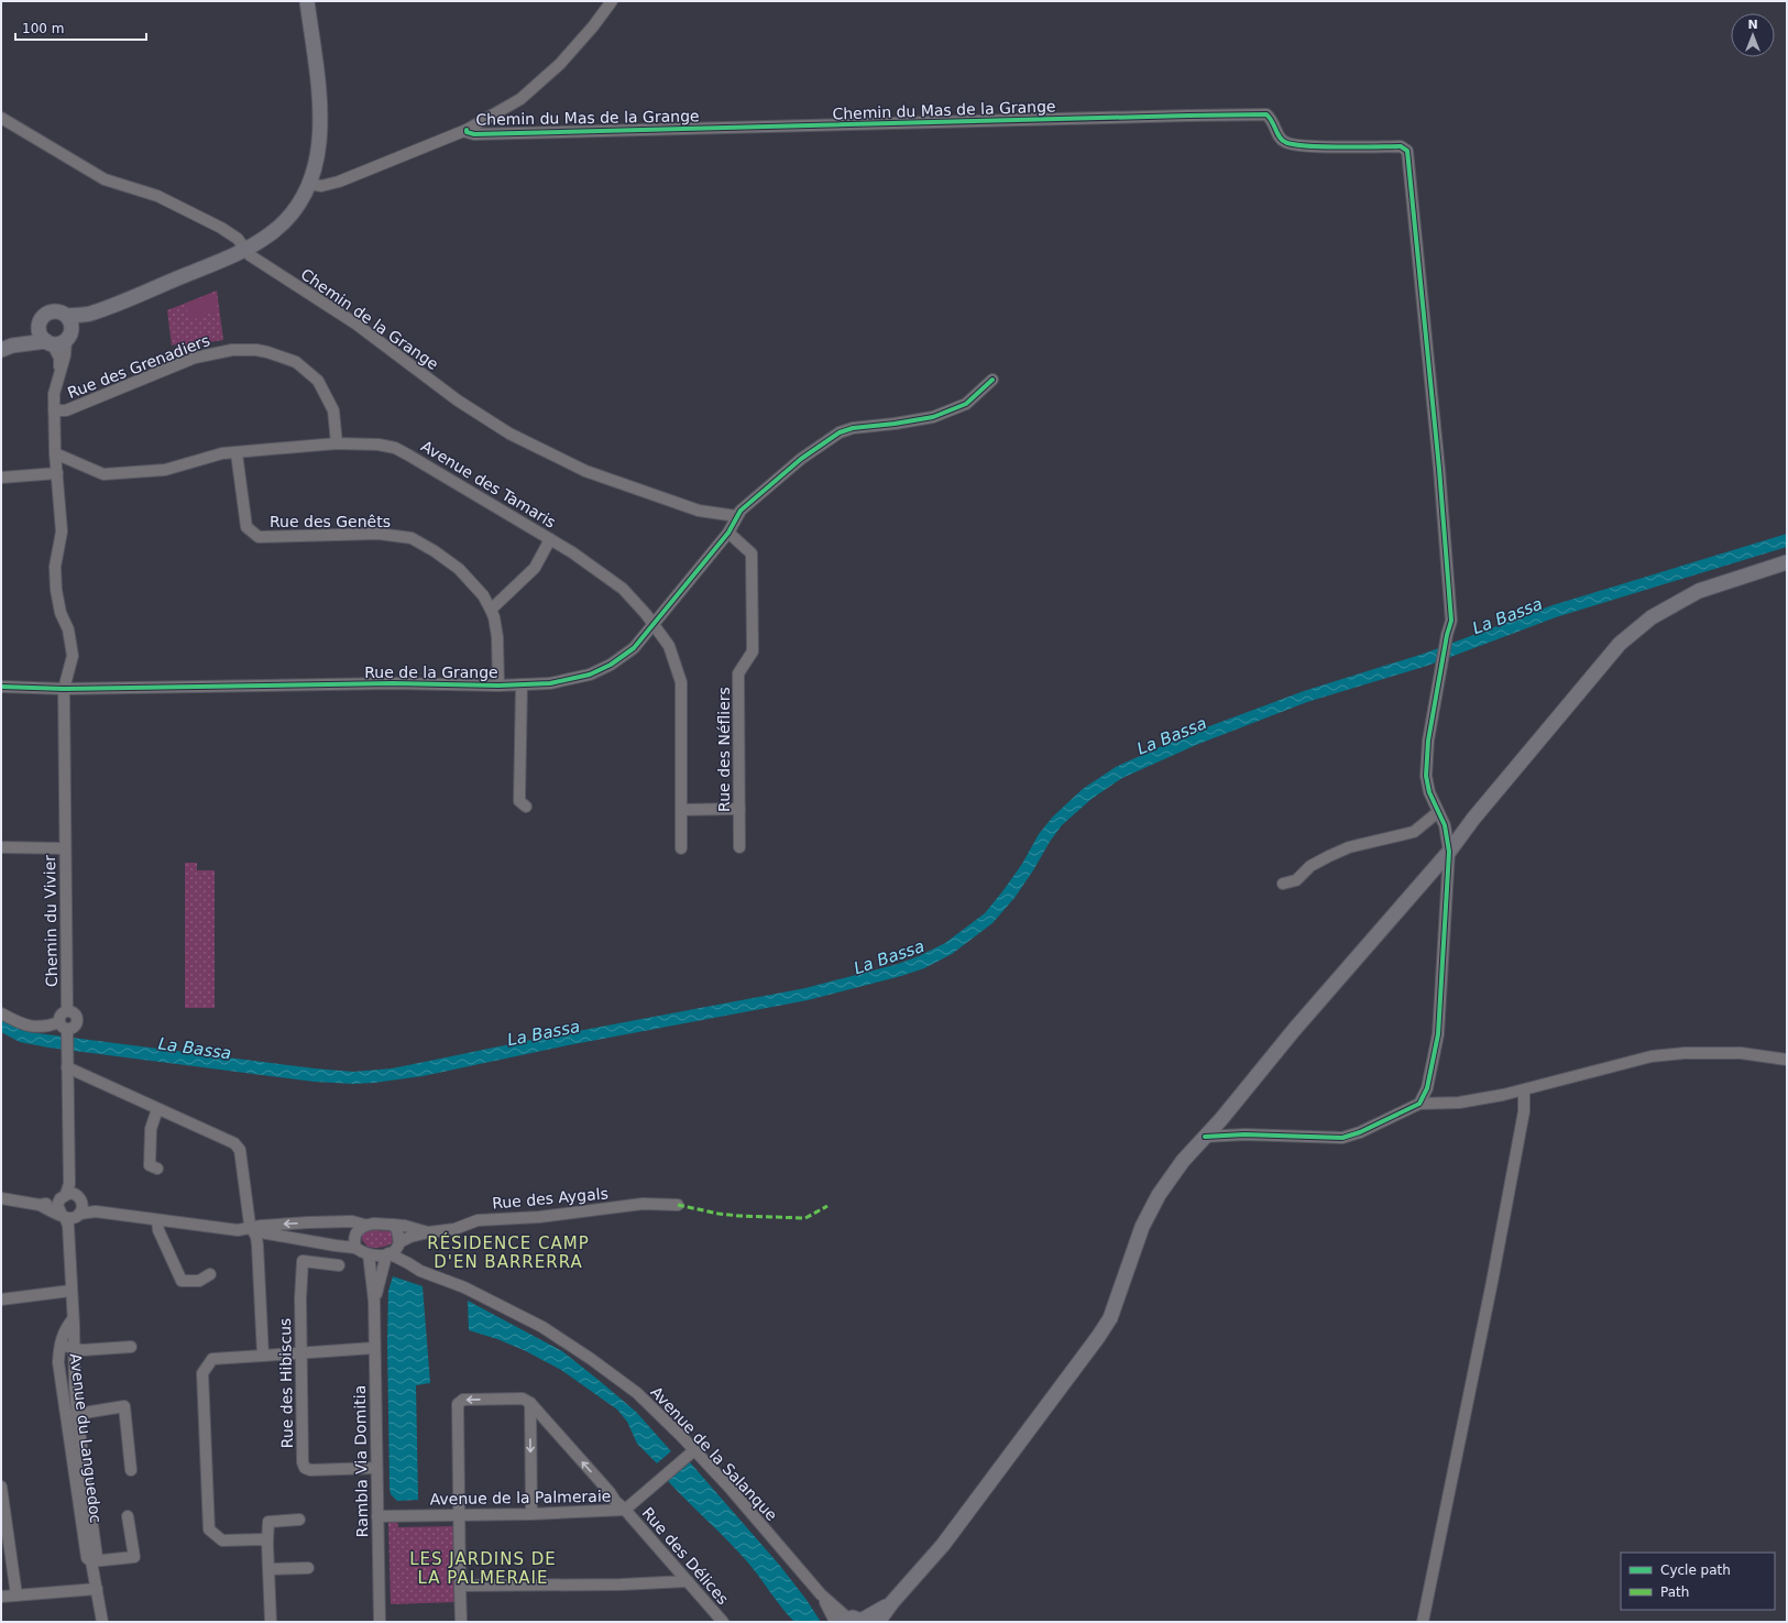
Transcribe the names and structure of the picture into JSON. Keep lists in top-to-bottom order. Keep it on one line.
{"streets":{"street":["Chemin du Mas de la Grange","Chemin de la Grange","Rue des Grenadiers","Avenue des Tamaris","Rue des Genêts","Rue de la Grange","Rue des Néfliers","Chemin du Vivier","Rue des Aygals","Rue des Hibiscus","Avenue du Languedoc","Avenue de la Salanque","Rambla Via Domitia","Avenue de la Palmeraie","Rue des Délices"]},"crossings":[["Chemin de la Grange","Rue de la Grange"],["Rue des Grenadiers","Avenue des Tamaris"],["Rue des Grenadiers","Chemin du Vivier"],["Avenue des Tamaris","Rue des Genêts"],["Avenue des Tamaris","Rue de la Grange"],["Avenue des Tamaris","Chemin du Vivier"],["Rue des Genêts","Rue de la Grange"],["Rue de la Grange","Rue des Néfliers"],["Rue de la Grange","Chemin du Vivier"],["Rue des Aygals","Avenue de la Salanque"],["Rue des Aygals","Rambla Via Domitia"],["Rue des Hibiscus","Rambla Via Domitia"],["Avenue de la Salanque","Rambla Via Domitia"],["Avenue de la Salanque","Avenue de la Palmeraie"],["Rambla Via Domitia","Avenue de la Palmeraie"],["Avenue de la Palmeraie","Rue des Délices"]],"one_way":["Rue des Délices"],"districts":["RÉSIDENCE CAMP D'EN BARRERRA","LES JARDINS DE LA PALMERAIE"],"water":["La Bassa"],"legend":["Cycle path","Path"],"scale_bar":"100 m","north":"top"}
